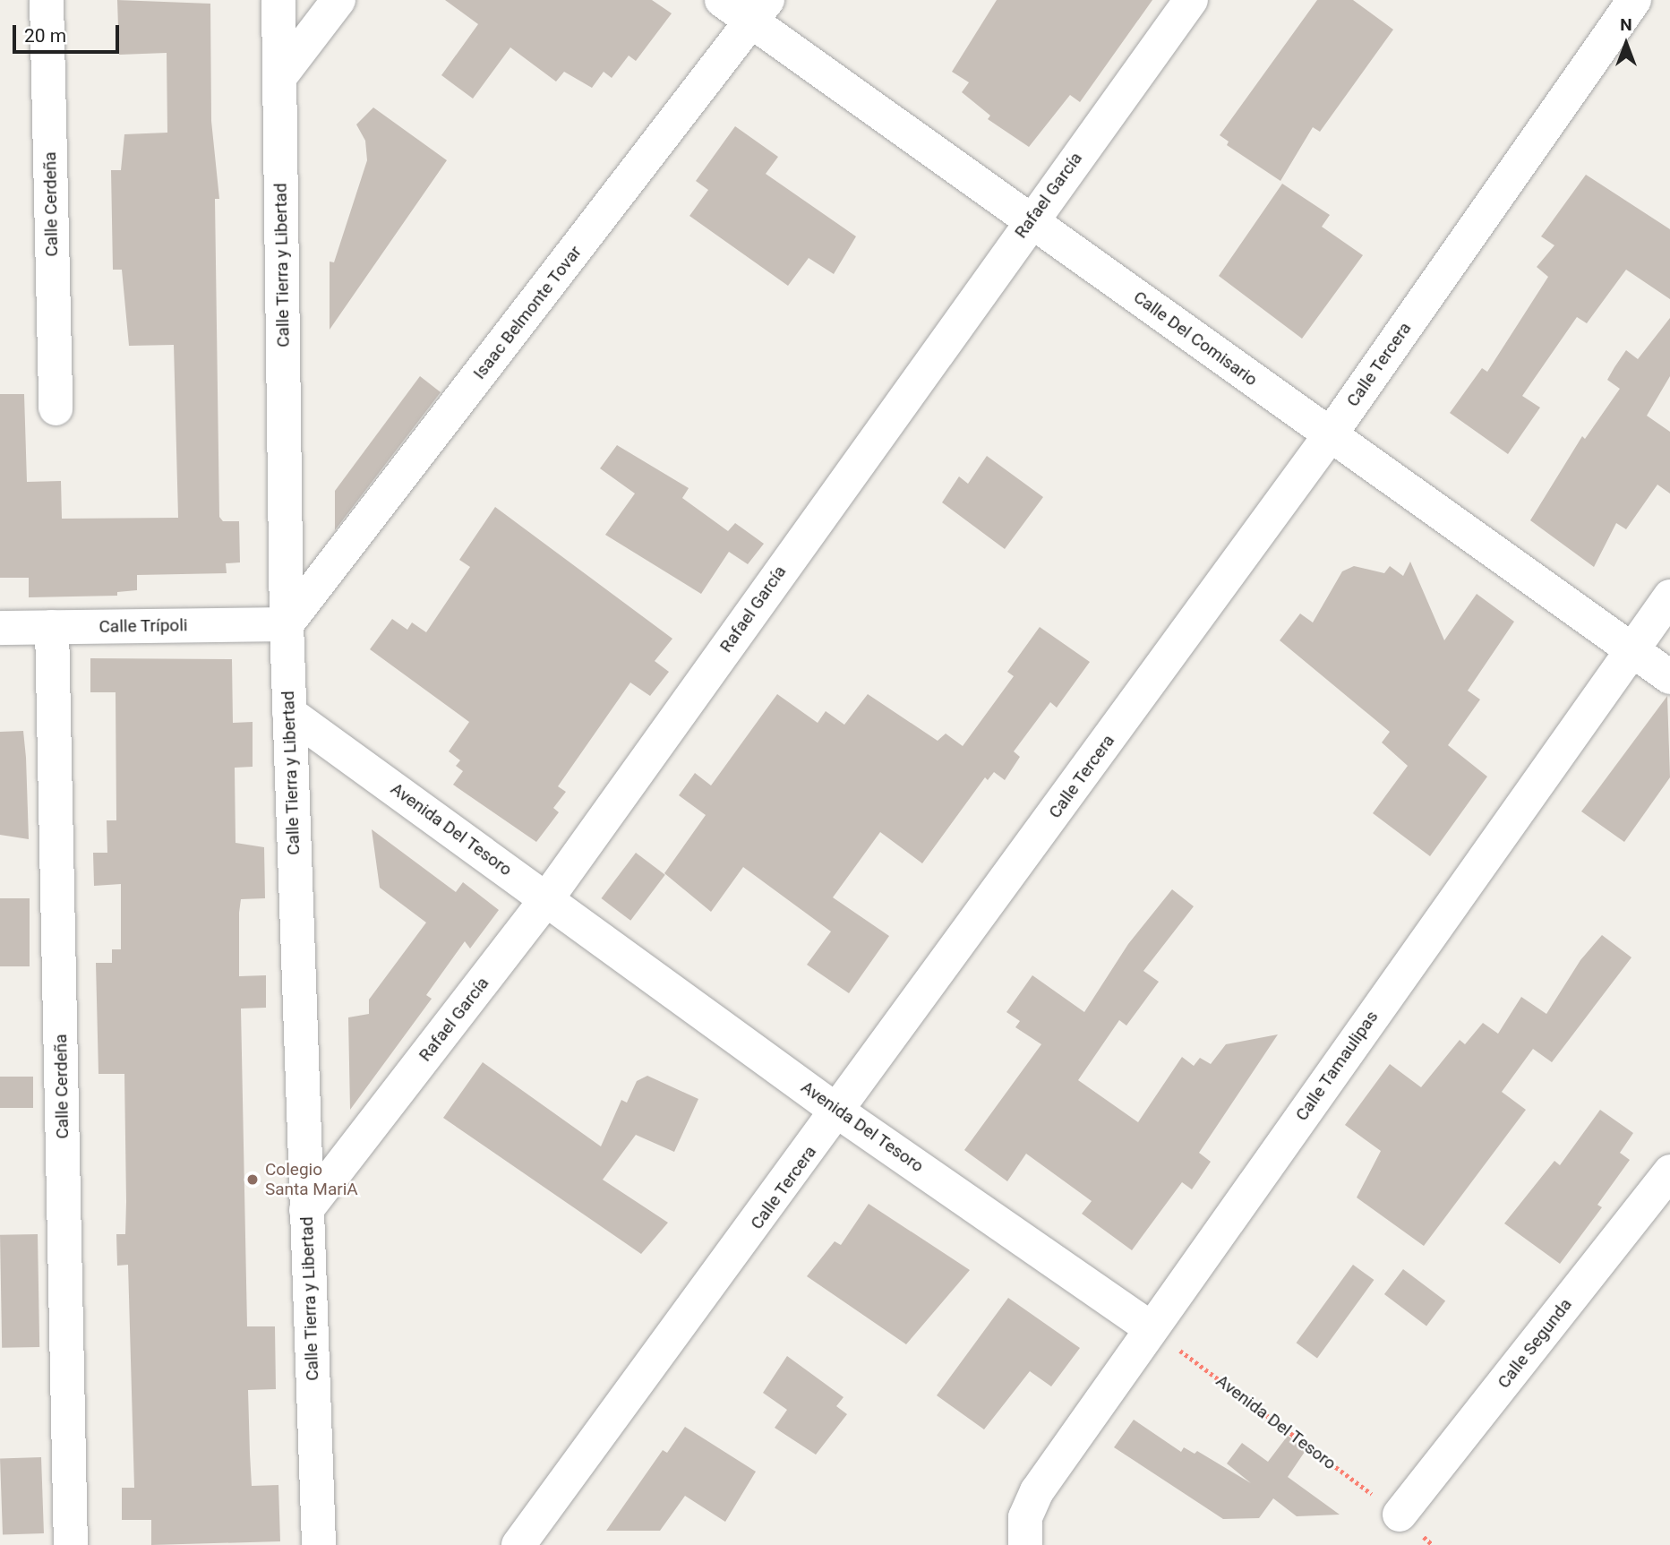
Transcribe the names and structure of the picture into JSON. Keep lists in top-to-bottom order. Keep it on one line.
{"streets":{"street":["Rafael García","Calle Cerdeña","Calle Tierra y Libertad","Isaac Belmonte Tovar","Calle Del Comisario","Calle Tercera","Calle Trípoli","Avenida Del Tesoro","Calle Tamaulipas","Calle Segunda"]},"crossings":[["Rafael García","Calle Tierra y Libertad"],["Rafael García","Calle Del Comisario"],["Rafael García","Avenida Del Tesoro"],["Calle Cerdeña","Calle Trípoli"],["Calle Tierra y Libertad","Isaac Belmonte Tovar"],["Calle Tierra y Libertad","Calle Trípoli"],["Calle Tierra y Libertad","Avenida Del Tesoro"],["Isaac Belmonte Tovar","Calle Del Comisario"],["Isaac Belmonte Tovar","Calle Trípoli"],["Calle Del Comisario","Calle Tercera"],["Calle Del Comisario","Calle Tamaulipas"],["Calle Tercera","Avenida Del Tesoro"],["Avenida Del Tesoro","Calle Tamaulipas"],["Avenida Del Tesoro","Calle Segunda"]],"places":["Colegio Santa MariA"],"scale_bar":"20 m","north":"top"}
